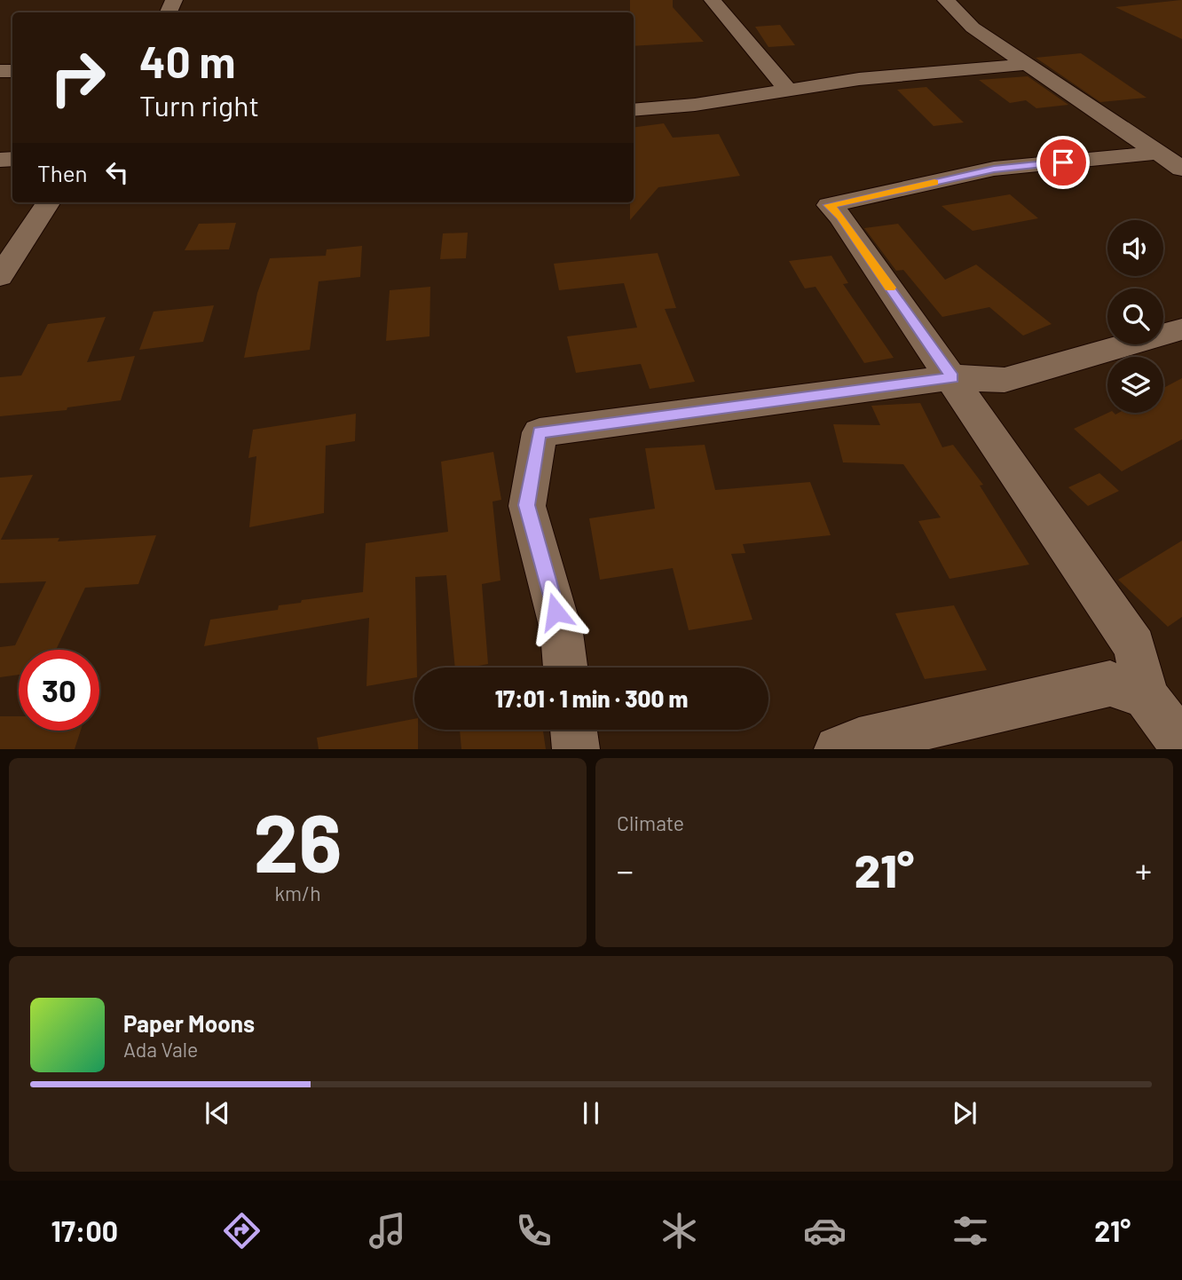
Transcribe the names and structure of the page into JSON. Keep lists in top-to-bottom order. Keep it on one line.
{"page":{"turn":["40 m","Turn right"],"then":"Then","limit":"30","trip":"17:01 · 1 min · 300 m","tile":[["26","km/h"],"Climate"],"heat":["−","21°","+"],"song":["Paper Moons","Ada Vale"],"tabs":["17:00","21°"]}}
